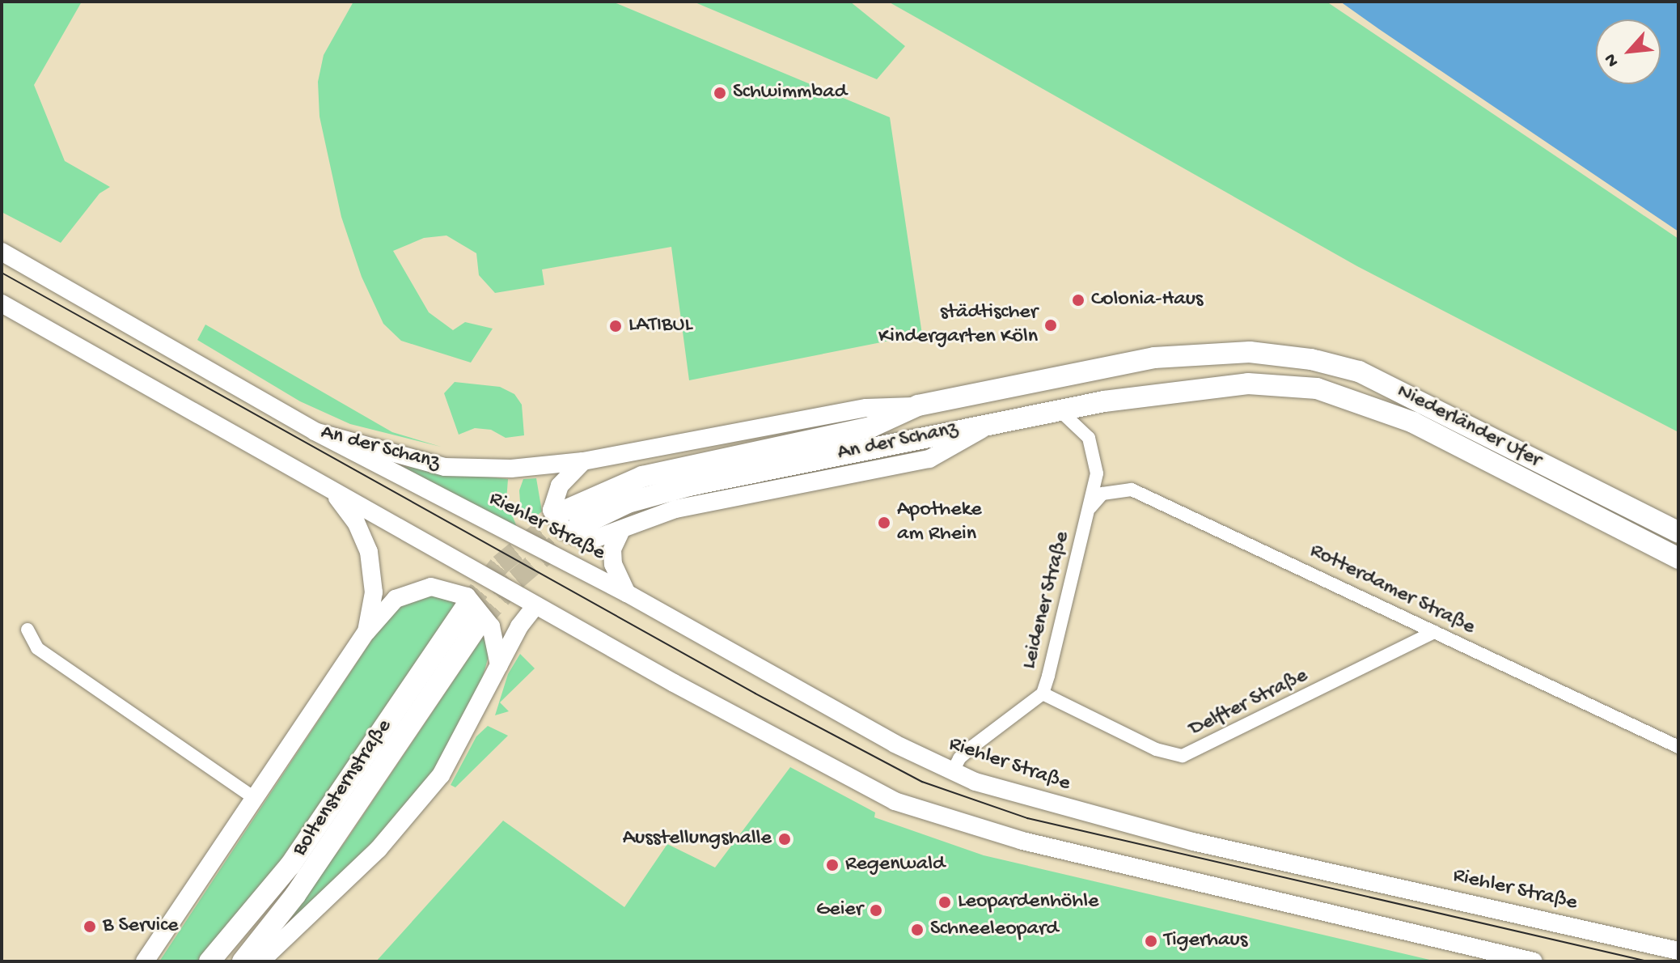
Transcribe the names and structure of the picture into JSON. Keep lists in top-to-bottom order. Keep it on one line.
{"streets":{"main road":["Niederländer Ufer","An der Schanz","Riehler Straße","Boltensternstraße"],"street":["Rotterdamer Straße","Leidener Straße","Delfter Straße"]},"crossings":[["Niederländer Ufer","An der Schanz"],["An der Schanz","Riehler Straße"],["An der Schanz","Leidener Straße"],["Riehler Straße","Leidener Straße"],["Rotterdamer Straße","Leidener Straße"],["Rotterdamer Straße","Delfter Straße"],["Leidener Straße","Delfter Straße"]],"places":["Schwimmbad","Colonia-Haus","städtischer Kindergarten Köln","LATIBUL","Apotheke am Rhein","Ausstellungshalle","Regenwald","Leopardenhöhle","Geier","B Service","Schneeleopard","Tigerhaus"],"north":"bottom left"}
